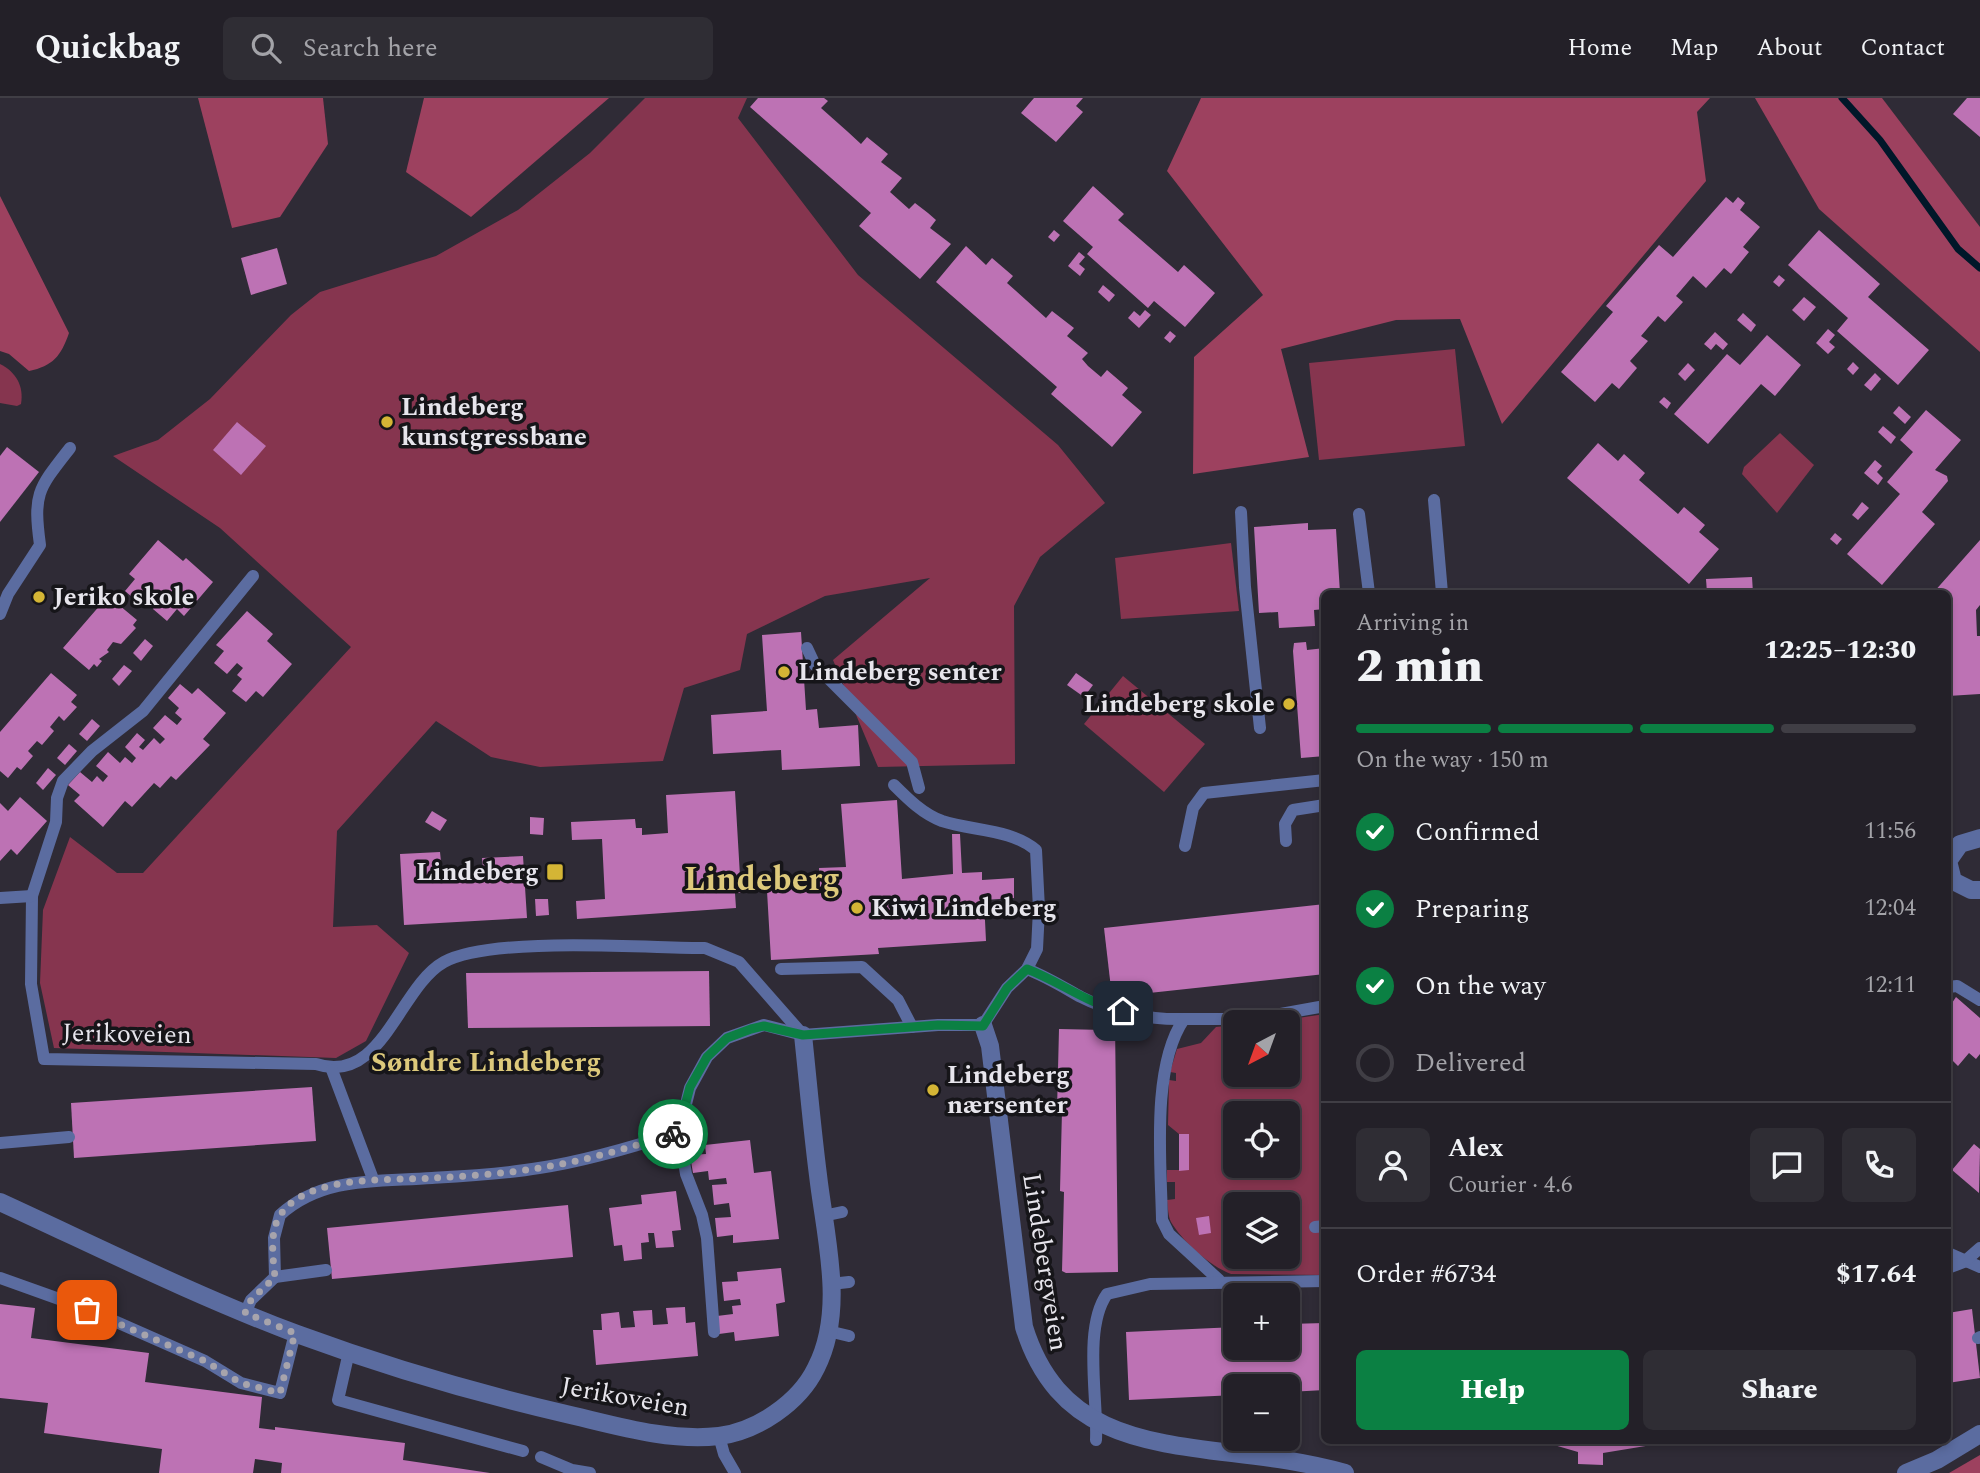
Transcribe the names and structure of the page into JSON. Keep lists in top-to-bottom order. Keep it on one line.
{"streets":{"street":["Jerikoveien","Lindebergveien"]},"districts":["Lindeberg","Søndre Lindeberg"],"places":{"other":["Lindeberg kunstgressbane","Jeriko skole","Lindeberg senter","Lindeberg skole","Kiwi Lindeberg","Lindeberg nærsenter"],"transit":["Lindeberg"]},"north":"bottom left","page":{"header":"Quickbag","search":"Search here","nav":["Home","Map","About","Contact"],"heading":["2 min","Arriving in","12:25–12:30"],"panel":["Alex","Courier · 4.6","Order #6734","$17.64"],"bar":"On the way · 150 m","list":[["Confirmed","11:56"],["Preparing","12:04"],["On the way","12:11"],"Delivered"],"map_buttons":["+","−"],"buttons":["Help","Share"]}}
